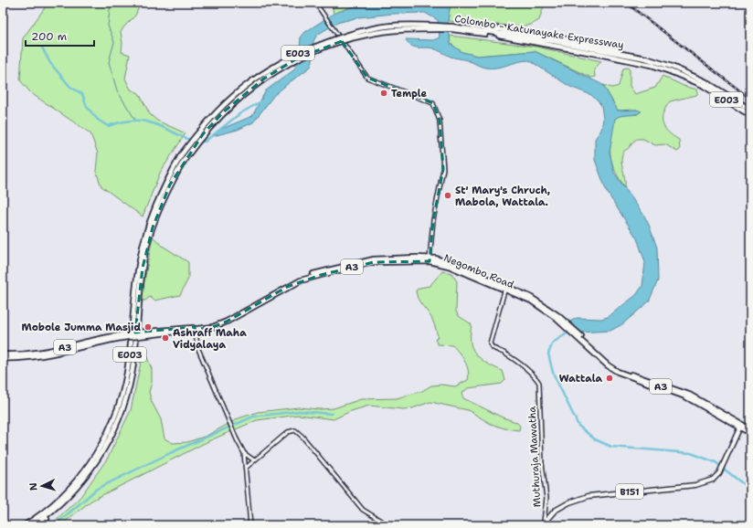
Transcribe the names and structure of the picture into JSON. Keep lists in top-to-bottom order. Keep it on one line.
{"streets":{"highway":["Colombo - Katunayake Expressway","E003","A3","Negombo Road"],"main road":["B151"],"street":["Muthuraja Mawatha"]},"crossings":[["Negombo Road","Muthuraja Mawatha"],["Negombo Road","B151"],["Muthuraja Mawatha","B151"]],"places":["Temple","St' Mary's Chruch, Mabola, Wattala.","Mobole Jumma Masjid","Ashraff Maha Vidyalaya","Wattala"],"scale_bar":"200 m","north":"left"}
